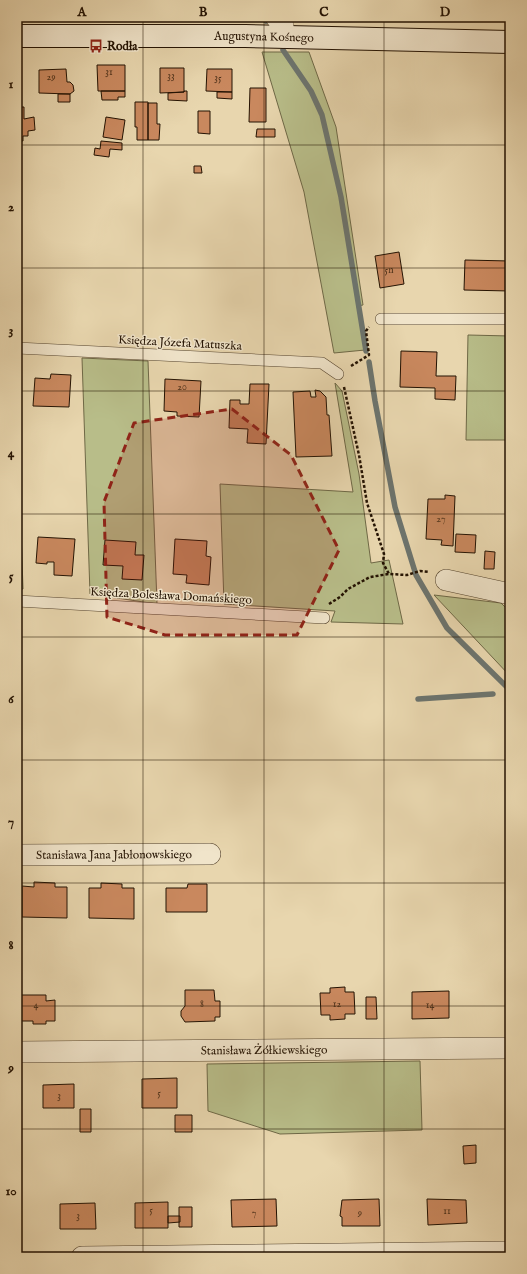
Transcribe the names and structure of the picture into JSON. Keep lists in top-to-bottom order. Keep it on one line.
{"streets":{"street":["Augustyna Kośnego","Stanisława Jana Jabłonowskiego","Stanisława Żółkiewskiego"],"lane":["Księdza Józefa Matuszka","Księdza Bolesława Domańskiego"]},"places":{"bus stop":["Rodła"]},"house_numbers":["31","33","29","35","5n","20","27","8","12","4","14","5","3","5","11","7","9","3"],"grid":{"columns":["A","B","C","D"],"rows":["1","2","3","4","5","6","7","8","9","10"]}}
